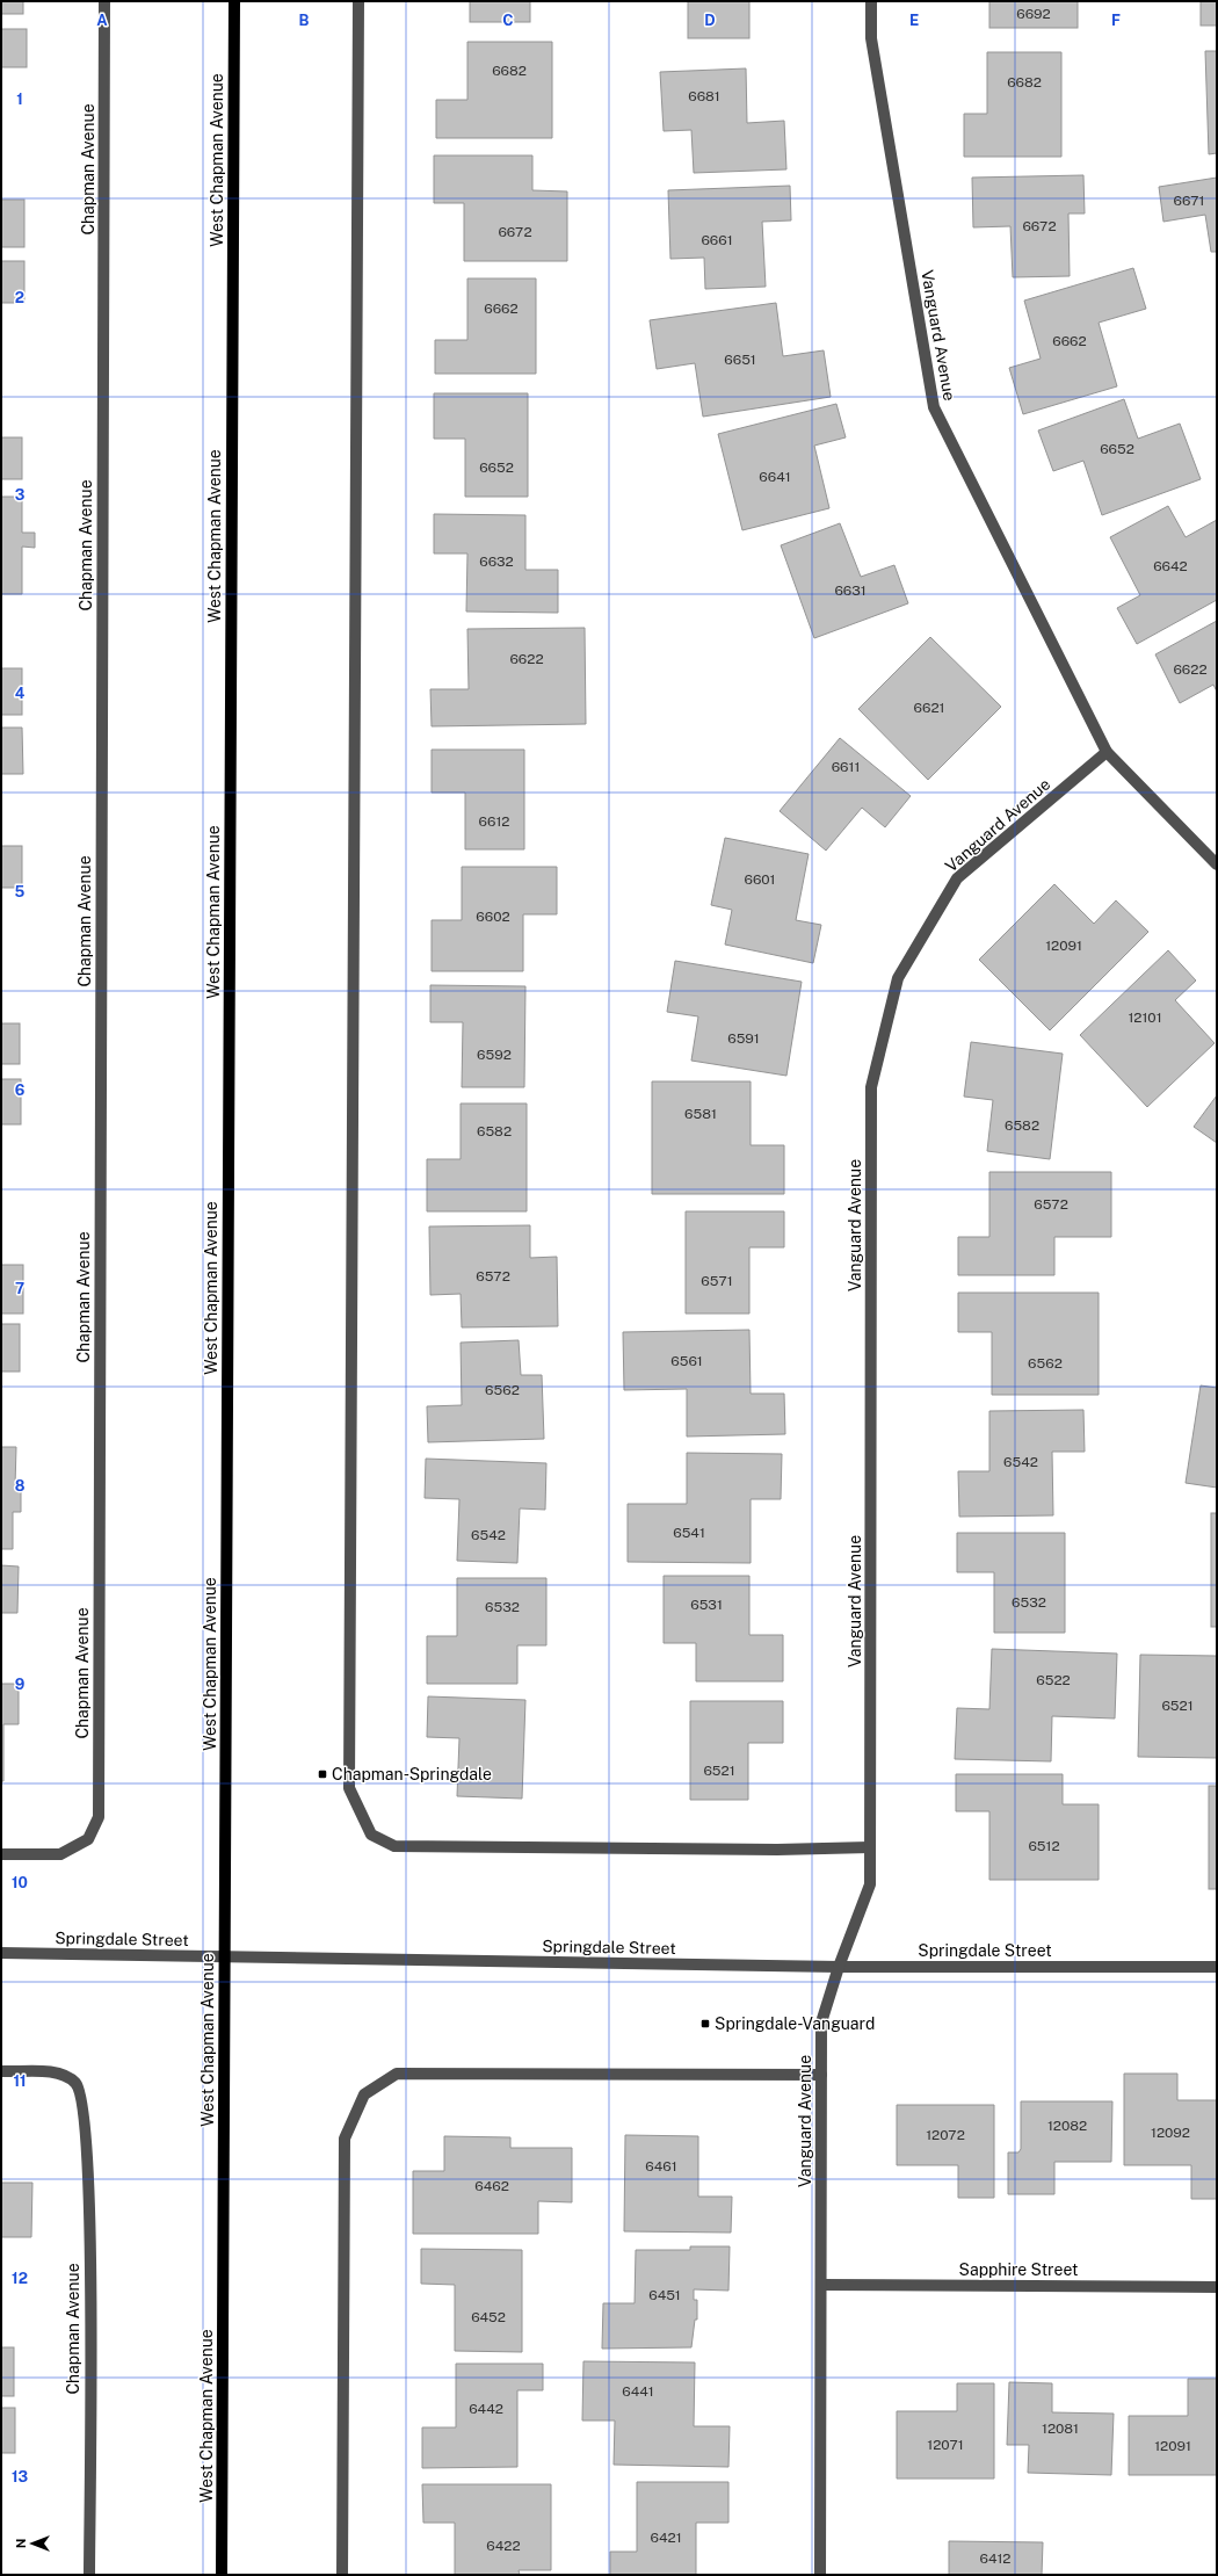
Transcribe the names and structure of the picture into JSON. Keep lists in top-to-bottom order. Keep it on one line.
{"streets":{"main road":["West Chapman Avenue"],"street":["Chapman Avenue","Vanguard Avenue","Springdale Street","Sapphire Street"]},"crossings":[["West Chapman Avenue","Springdale Street"],["Vanguard Avenue","Springdale Street"],["Vanguard Avenue","Sapphire Street"]],"places":{"transit":["Chapman-Springdale","Springdale-Vanguard"]},"house_numbers":["6692","6682","6682","6681","6671","6672","6672","6661","6662","6662","6651","6652","6652","6641","6632","6642","6631","6622","6622","6621","6611","6612","6601","6602","12091","12101","6591","6592","6581","6582","6582","6572","6572","6571","6561","6562","6562","6542","6541","6542","6532","6531","6532","6522","6521","6521","6512","12082","12092","12072","6461","6462","6451","6452","6441","6442","12081","12071","12091","6421","6422","6412"],"north":"left","grid":{"columns":["A","B","C","D","E","F"],"rows":["1","2","3","4","5","6","7","8","9","10","11","12","13"]}}
